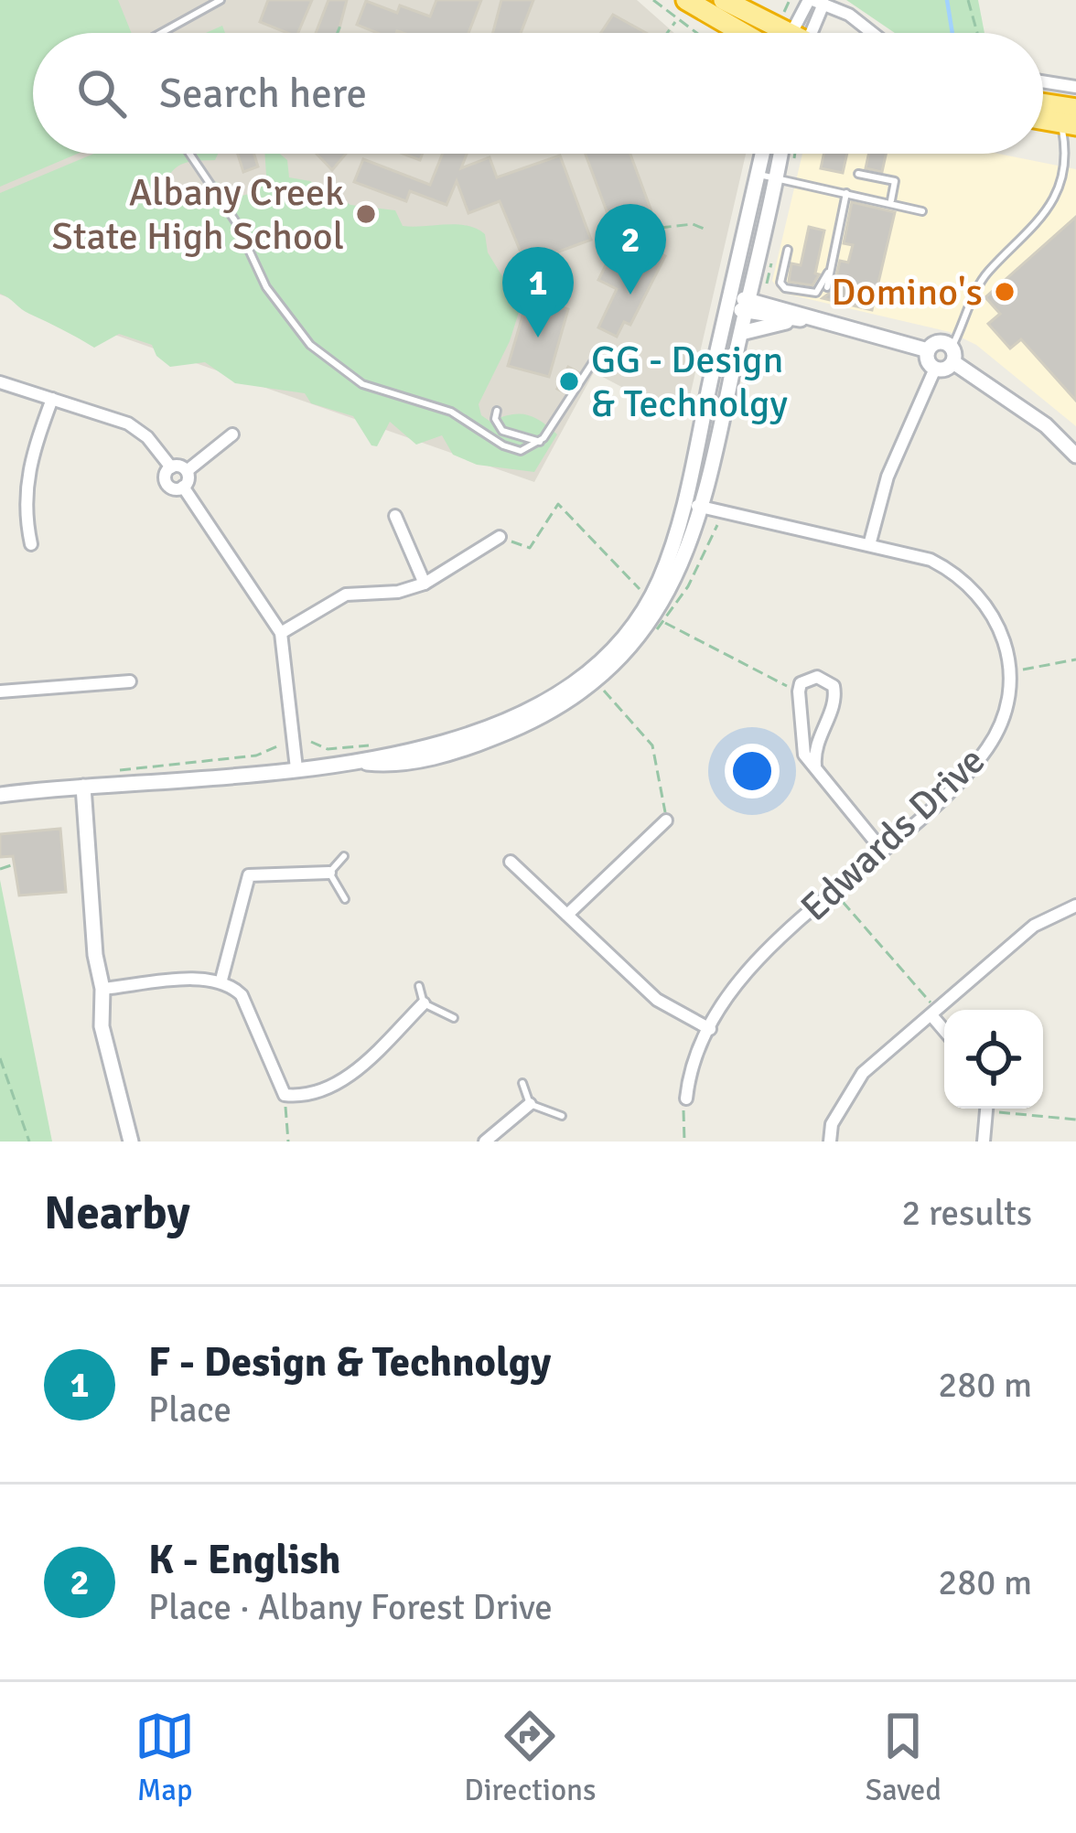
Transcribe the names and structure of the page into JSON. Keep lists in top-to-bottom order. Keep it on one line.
{"streets":{"street":["Edwards Drive"]},"places":["Albany Creek State High School","Domino's","GG - Design & Technolgy"],"page":{"search":"Search here","pins":["2","1"],"heading":["Nearby","2 results"],"list":[{"mark":"1","name":"F - Design & Technolgy","note":"Place","value":"280 m"},{"mark":"2","name":"K - English","note":"Place · Albany Forest Drive","value":"280 m"}],"nav":["Map","Directions","Saved"]}}
